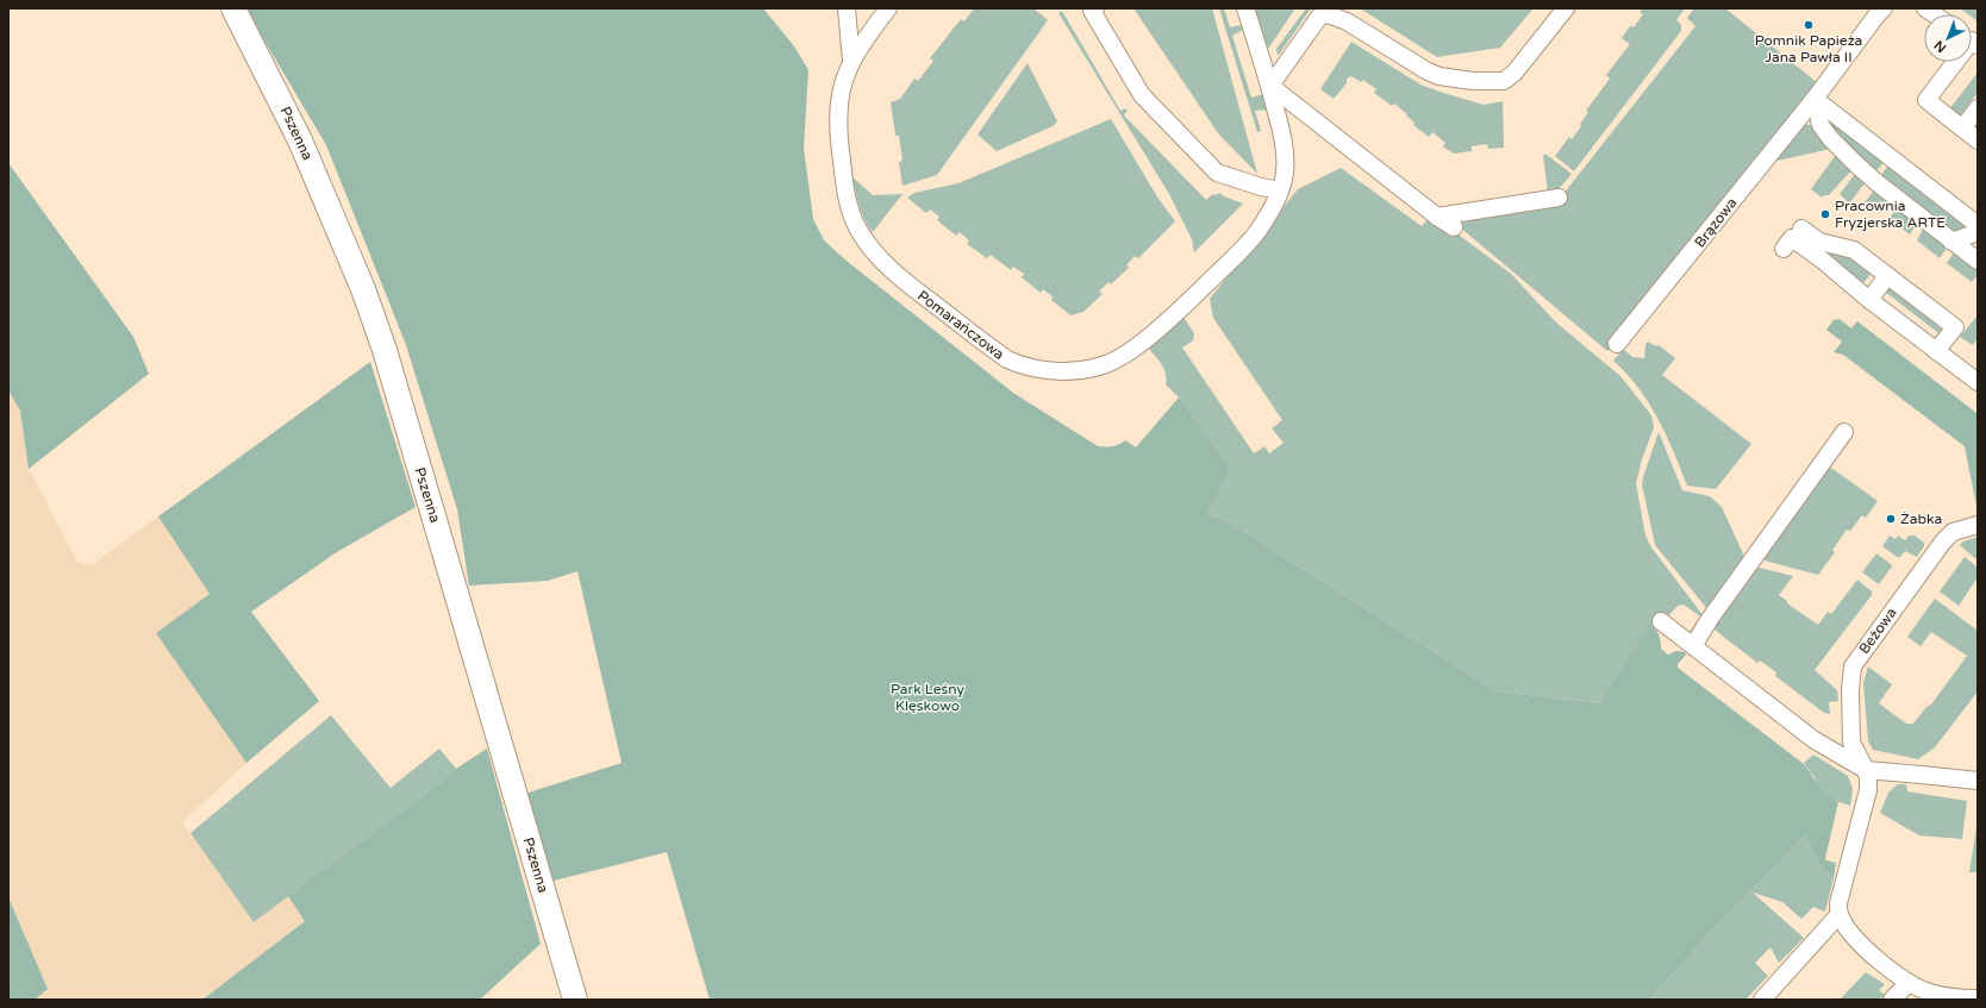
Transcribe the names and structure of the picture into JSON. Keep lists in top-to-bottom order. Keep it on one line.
{"streets":{"street":["Pszenna","Brązowa","Pomarańczowa","Beżowa"]},"parks":["Park Leśny Klęskowo"],"places":["Pomnik Papieża Jana Pawła II","Pracownia Fryzjerska ARTE","Żabka"],"north":"bottom left"}
